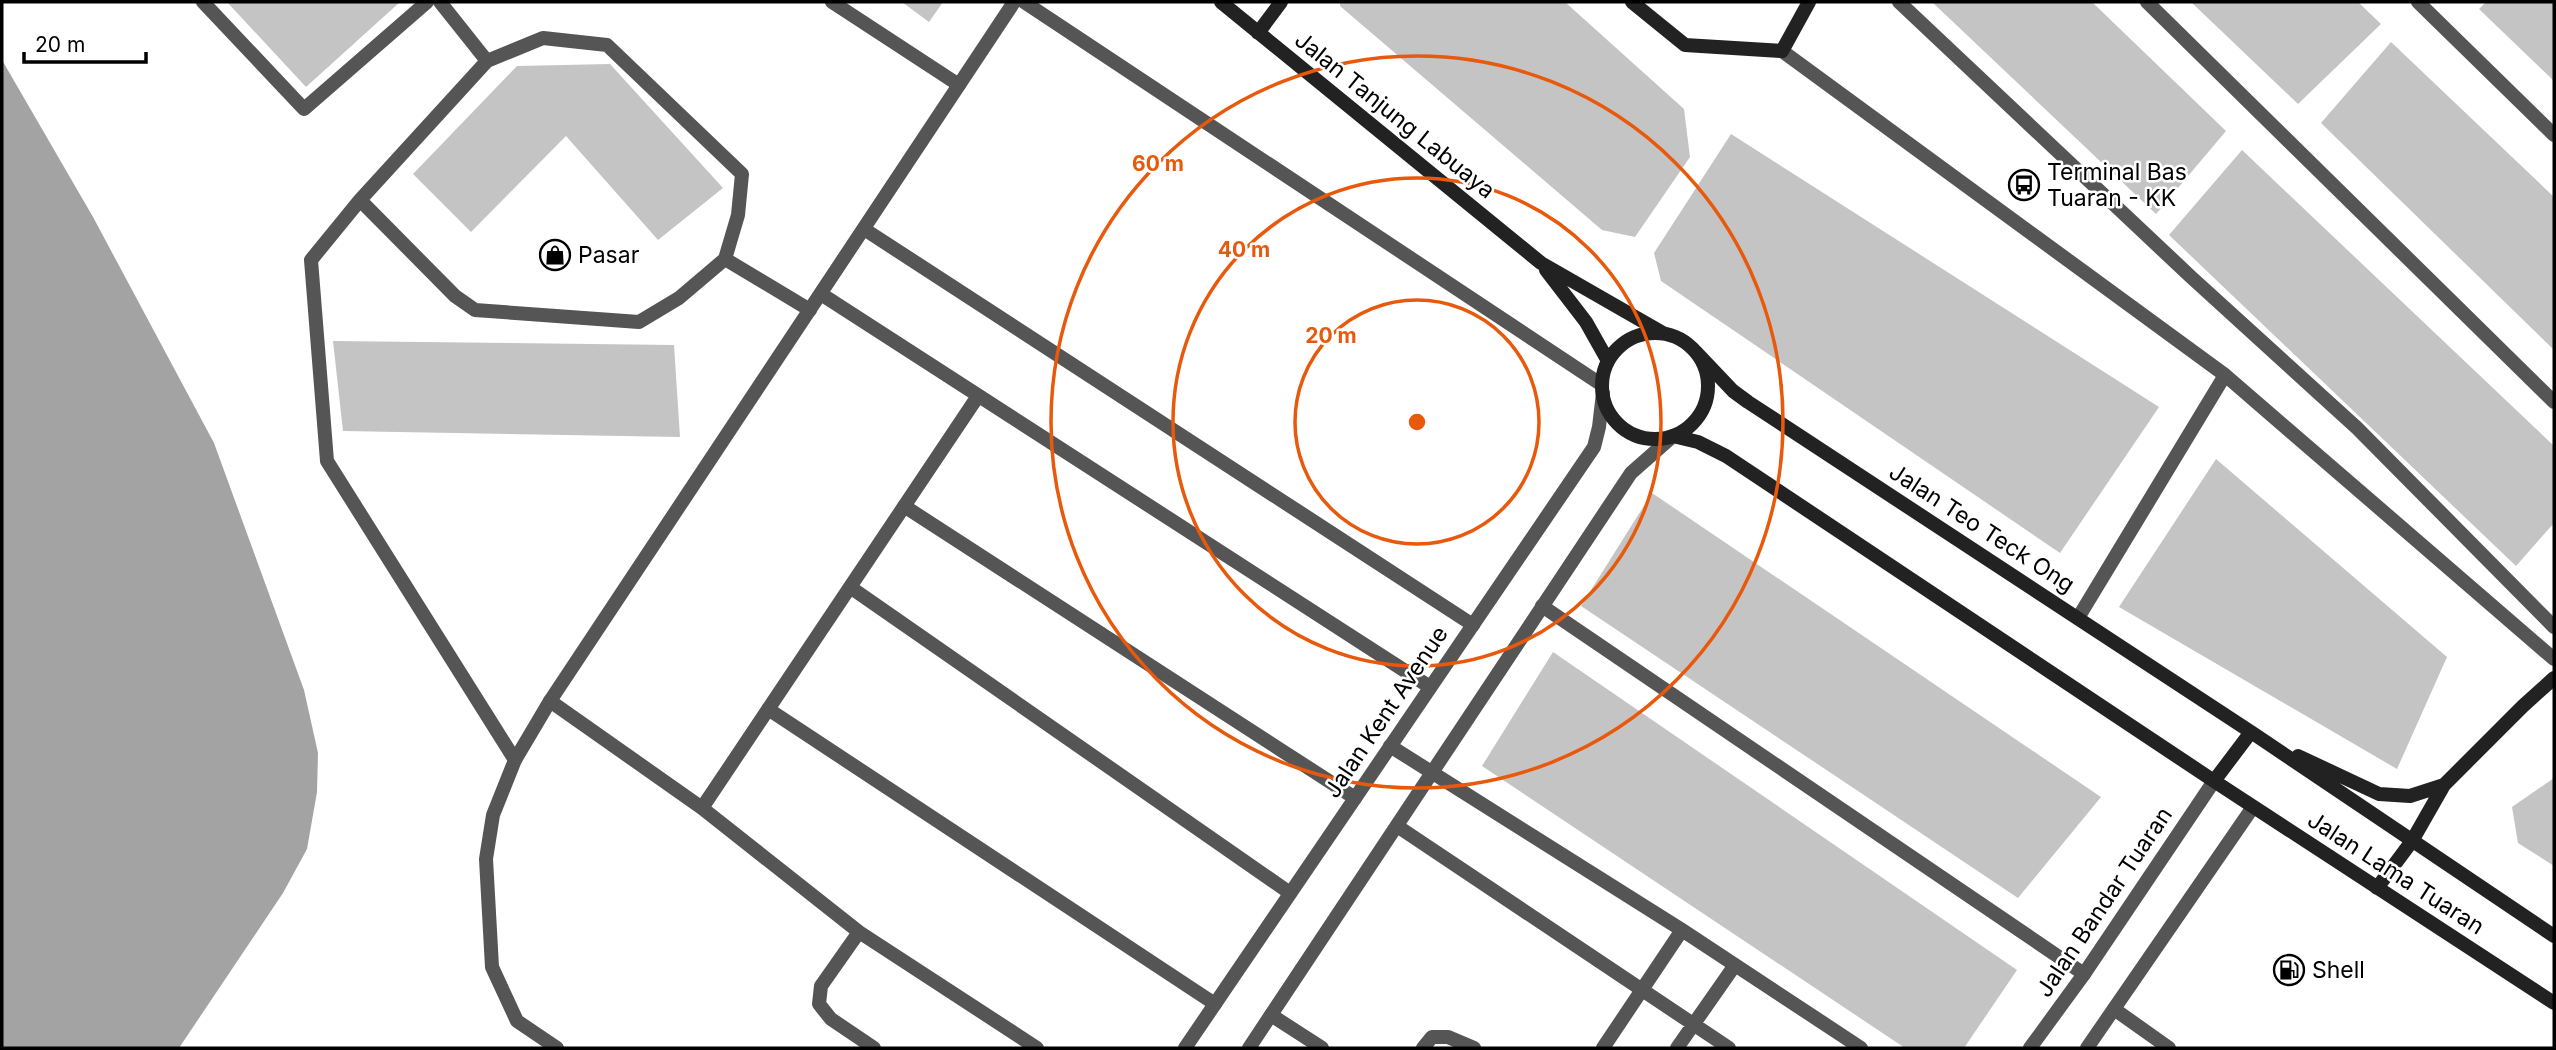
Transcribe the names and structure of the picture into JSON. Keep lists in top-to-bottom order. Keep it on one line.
{"streets":{"street":["Jalan Tanjung Labuaya","Jalan Teo Teck Ong","Jalan Kent Avenue","Jalan Lama Tuaran","Jalan Bandar Tuaran"]},"crossings":[["Jalan Teo Teck Ong","Jalan Kent Avenue"],["Jalan Teo Teck Ong","Jalan Lama Tuaran"],["Jalan Lama Tuaran","Jalan Bandar Tuaran"]],"places":{"bus stop":["Terminal Bas Tuaran - KK"],"shop":["Pasar"],"fuel station":["Shell"]},"scale_bar":"20 m","rings":["60 m","40 m","20 m"]}
